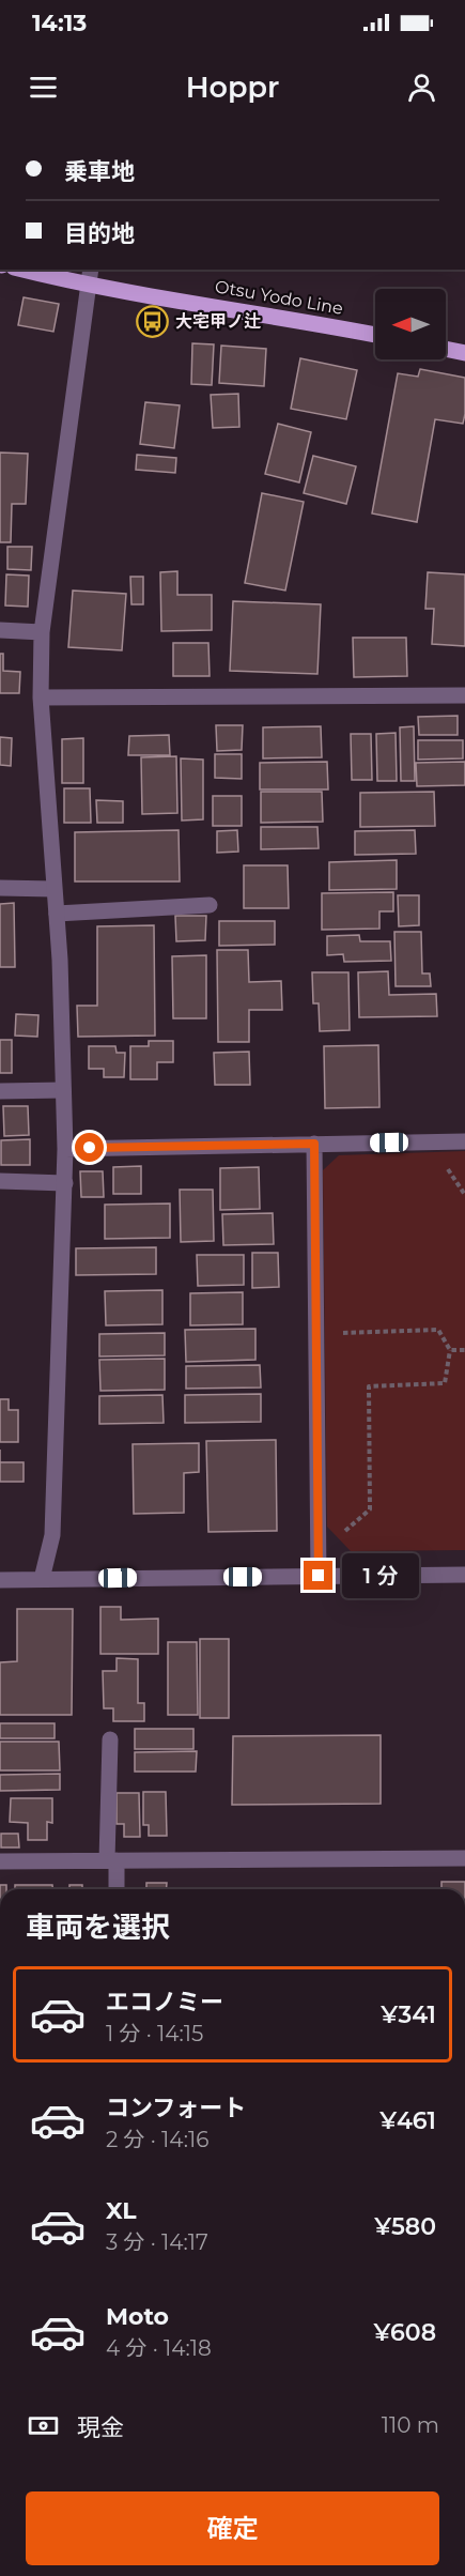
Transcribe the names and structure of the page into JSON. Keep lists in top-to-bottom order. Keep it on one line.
{"streets":{"main road":["Otsu Yodo Line"]},"places":{"bus stop":["大宅甲ノ辻"]},"north":"left","page":{"status":"14:13","header":"Hoppr","banner":["乗車地","目的地"],"bubble":"1 分","heading":"車両を選択","list":[{"name":"エコノミー","note":"1 分 · 14:15","value":"¥341"},{"name":"コンフォート","note":"2 分 · 14:16","value":"¥461"},{"name":"XL","note":"3 分 · 14:17","value":"¥580"},{"name":"Moto","note":"4 分 · 14:18","value":"¥608"}],"pay":["現金","110 m"],"buttons":"確定"}}
